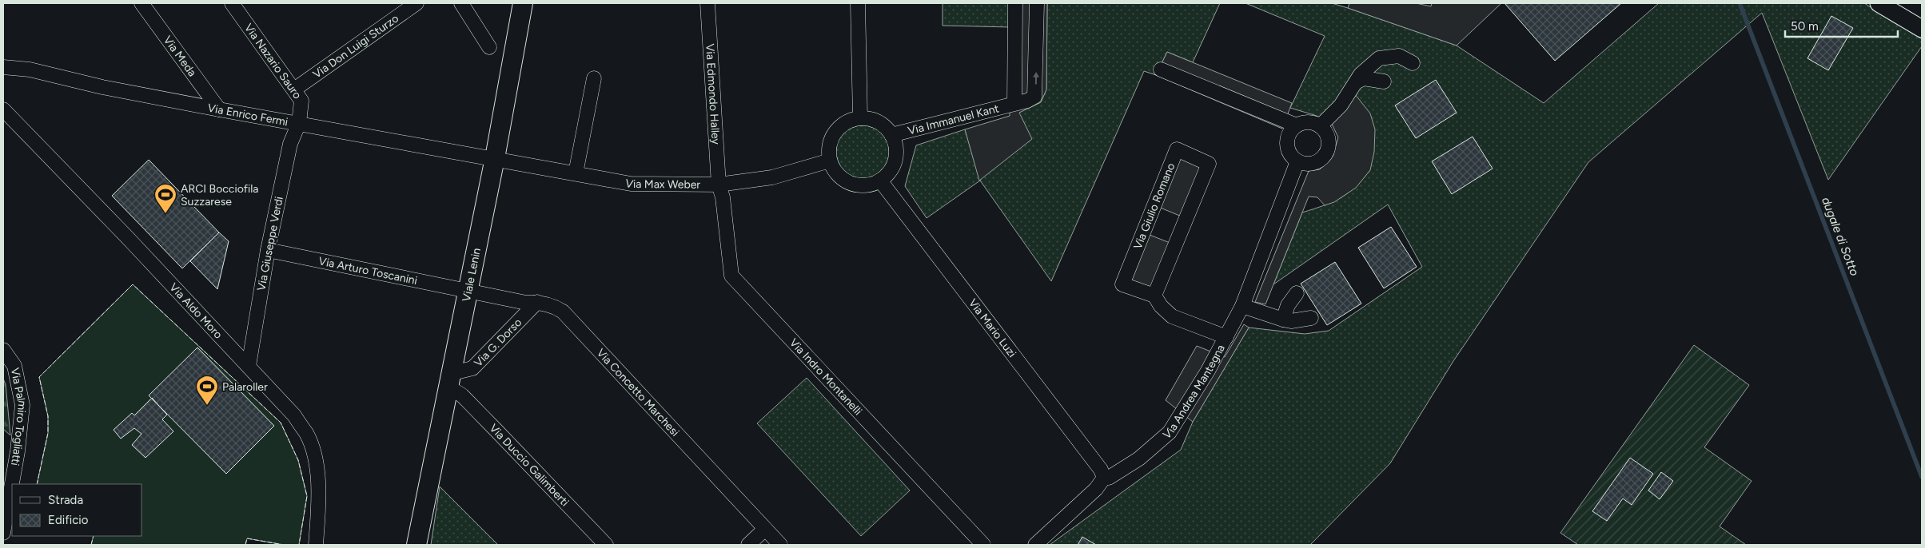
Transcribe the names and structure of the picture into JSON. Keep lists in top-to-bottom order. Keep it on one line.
{"streets":{"main road":["Viale Lenin"],"street":["Via Don Luigi Sturzo","Via Meda","Via Nazario Sauro","Via Edmondo Halley","Via Enrico Fermi","Via Immanuel Kant","Via Max Weber","Via Giulio Romano","Via Giuseppe Verdi","Via Arturo Toscanini","Via Aldo Moro","Via Mario Luzi","Via G. Dorso","Via Indro Montanelli","Via Andrea Mantegna","Via Concetto Marchesi","Via Palmiro Togliatti","Via Duccio Galimberti"]},"crossings":[["Via Don Luigi Sturzo","Via Nazario Sauro"],["Via Meda","Via Enrico Fermi"],["Via Nazario Sauro","Via Enrico Fermi"],["Via Nazario Sauro","Via Giuseppe Verdi"],["Via Edmondo Halley","Via Max Weber"],["Via Edmondo Halley","Via Indro Montanelli"],["Via Enrico Fermi","Via Max Weber"],["Via Enrico Fermi","Via Giuseppe Verdi"],["Via Enrico Fermi","Viale Lenin"],["Via Immanuel Kant","Via Max Weber"],["Via Immanuel Kant","Via Mario Luzi"],["Via Max Weber","Viale Lenin"],["Via Max Weber","Via Mario Luzi"],["Via Max Weber","Via Indro Montanelli"],["Via Giuseppe Verdi","Via Arturo Toscanini"],["Via Giuseppe Verdi","Via Aldo Moro"],["Via Arturo Toscanini","Viale Lenin"],["Via Arturo Toscanini","Via Concetto Marchesi"],["Viale Lenin","Via G. Dorso"],["Viale Lenin","Via Concetto Marchesi"],["Viale Lenin","Via Duccio Galimberti"],["Via Mario Luzi","Via Andrea Mantegna"],["Via G. Dorso","Via Concetto Marchesi"],["Via G. Dorso","Via Duccio Galimberti"]],"water":["dugale di Sotto"],"places":{"sports":["ARCI Bocciofila Suzzarese","Palaroller"]},"legend":["Strada","Edificio"],"scale_bar":"50 m"}
